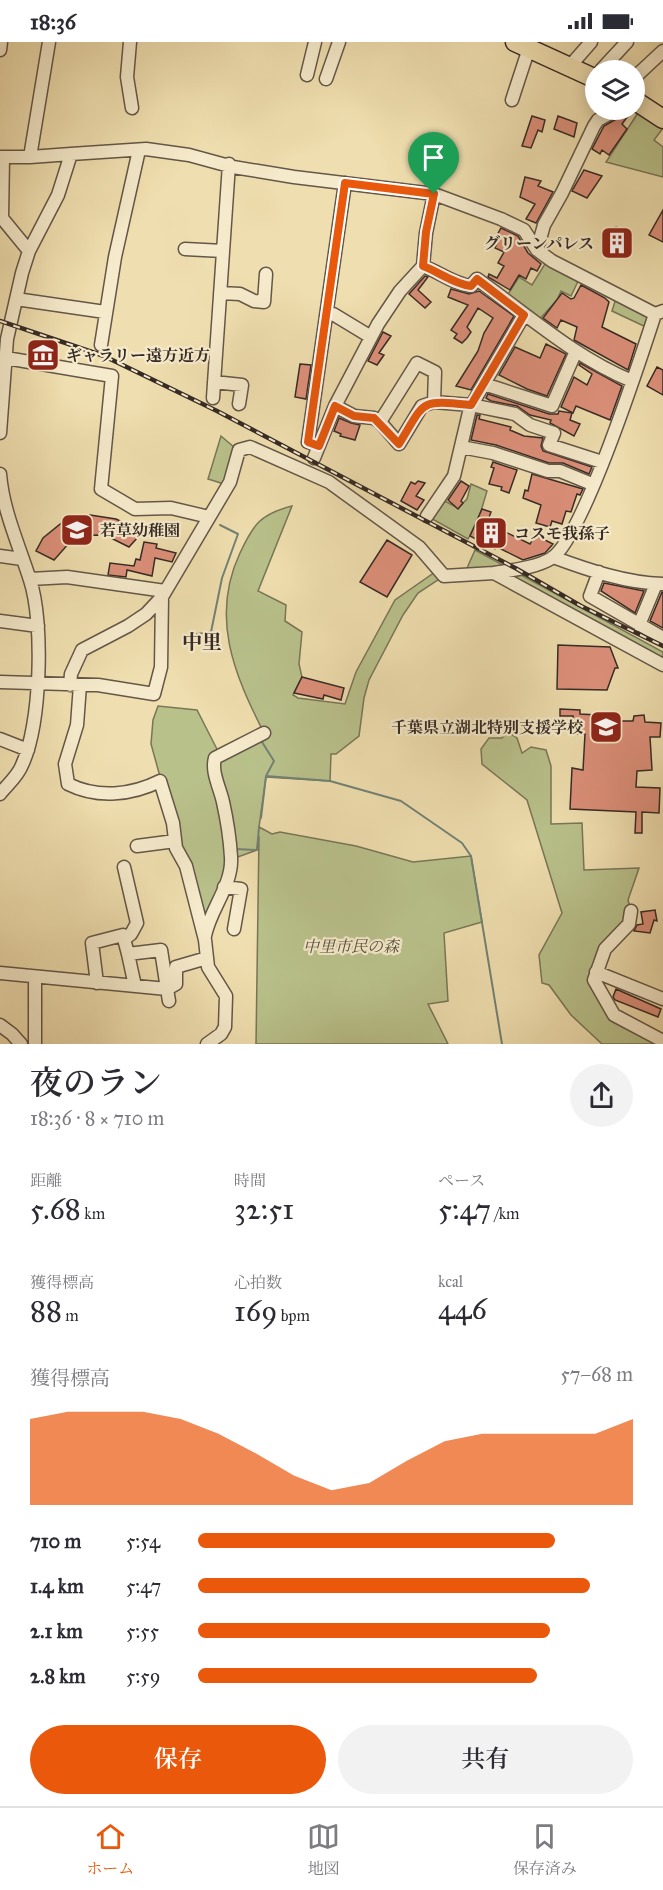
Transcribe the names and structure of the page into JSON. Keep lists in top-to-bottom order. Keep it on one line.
{"districts":["中里"],"parks":["中里市民の森"],"places":{"building":["グリーンパレス","コスモ我孫子"],"museum":["ギャラリー遠方近方"],"school or university":["若草幼稚園","千葉県立湖北特別支援学校"]},"page":{"status":"18:36","heading":["夜のラン","18:36 · 8 × 710 m"],"stats":[["距離","5.68 km"],["時間","32:51"],["ペース","5:47 /km"],["獲得標高","88 m"],["心拍数","169 bpm"],["kcal","446"]],"chart":["獲得標高","57–68 m"],"list":[{"name":"710 m","note":"5:54"},{"name":"1.4 km","note":"5:47"},{"name":"2.1 km","note":"5:55"},{"name":"2.8 km","note":"5:59"}],"buttons":["保存","共有"],"tabs":["ホーム","地図","保存済み"]}}
